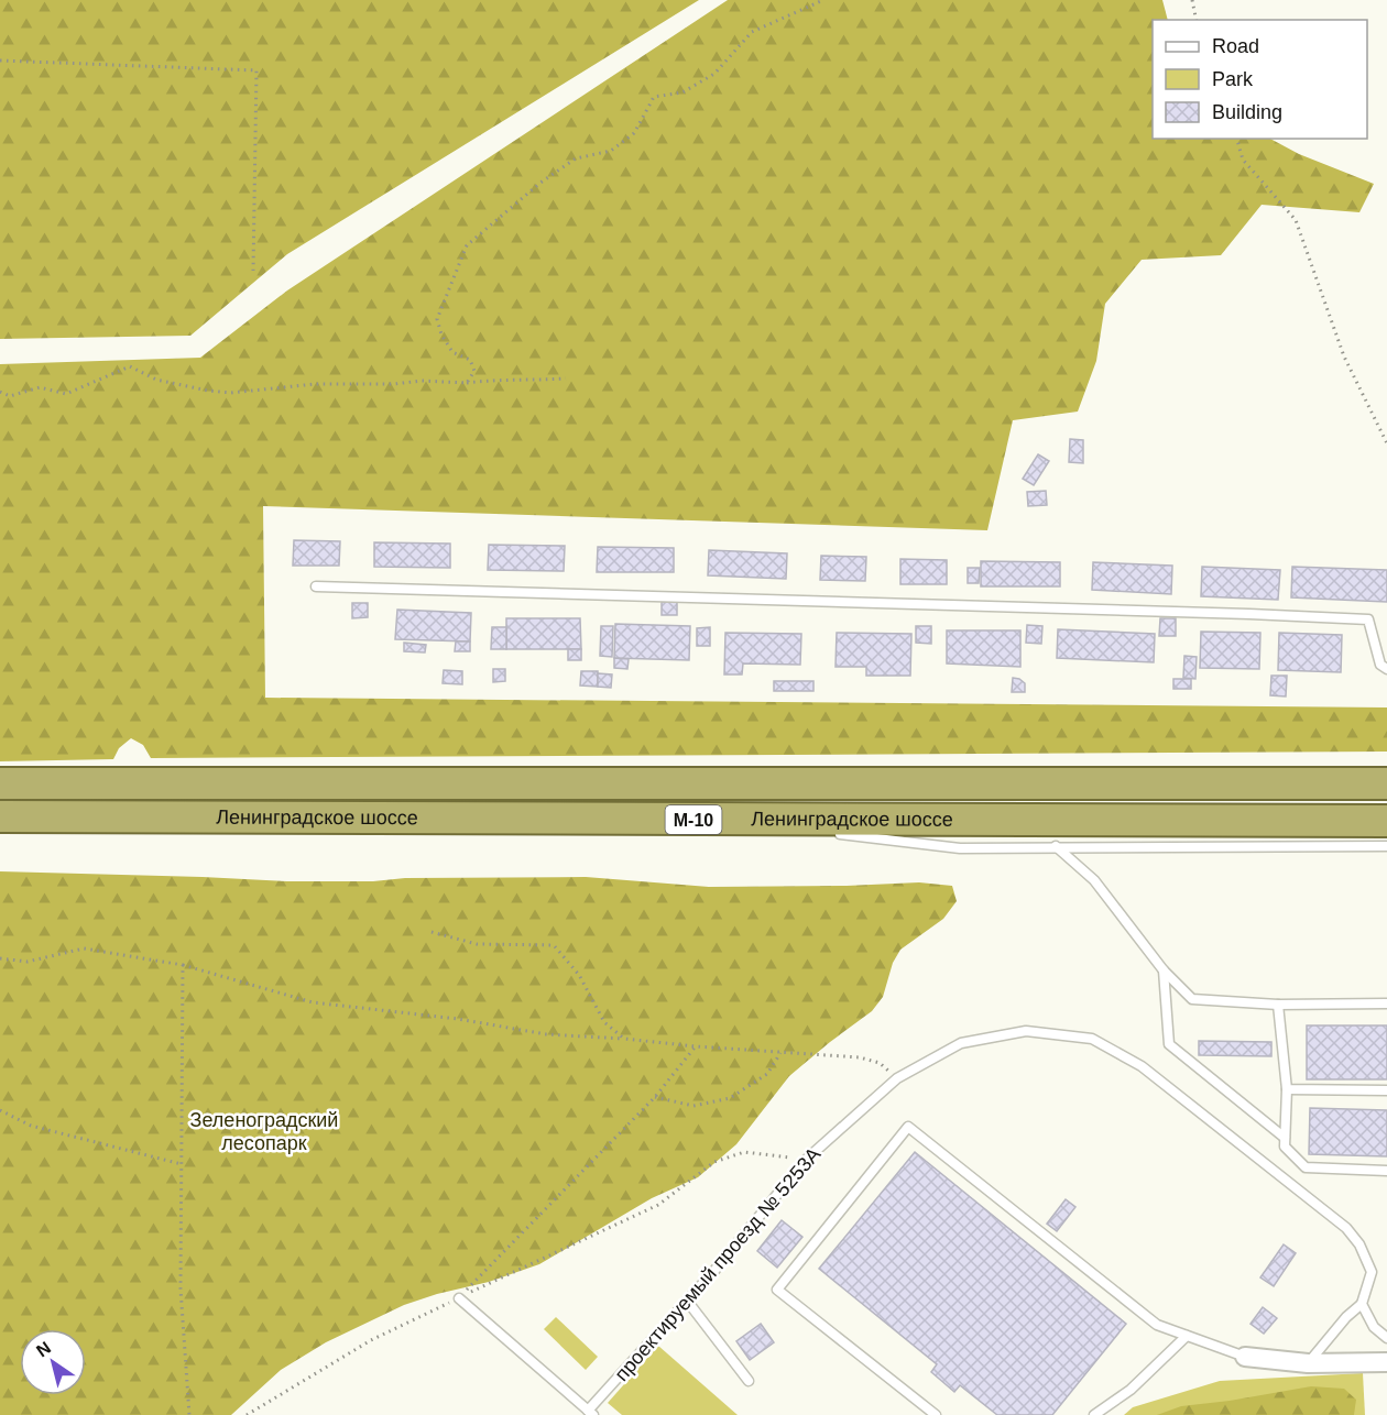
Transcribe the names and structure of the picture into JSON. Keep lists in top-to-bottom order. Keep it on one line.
{"streets":{"highway":["Ленинградское шоссе","М-10"],"lane":["проектируемый проезд № 5253А"]},"parks":["Зеленоградский лесопарк"],"legend":["Road","Park","Building"],"north":"top left"}
